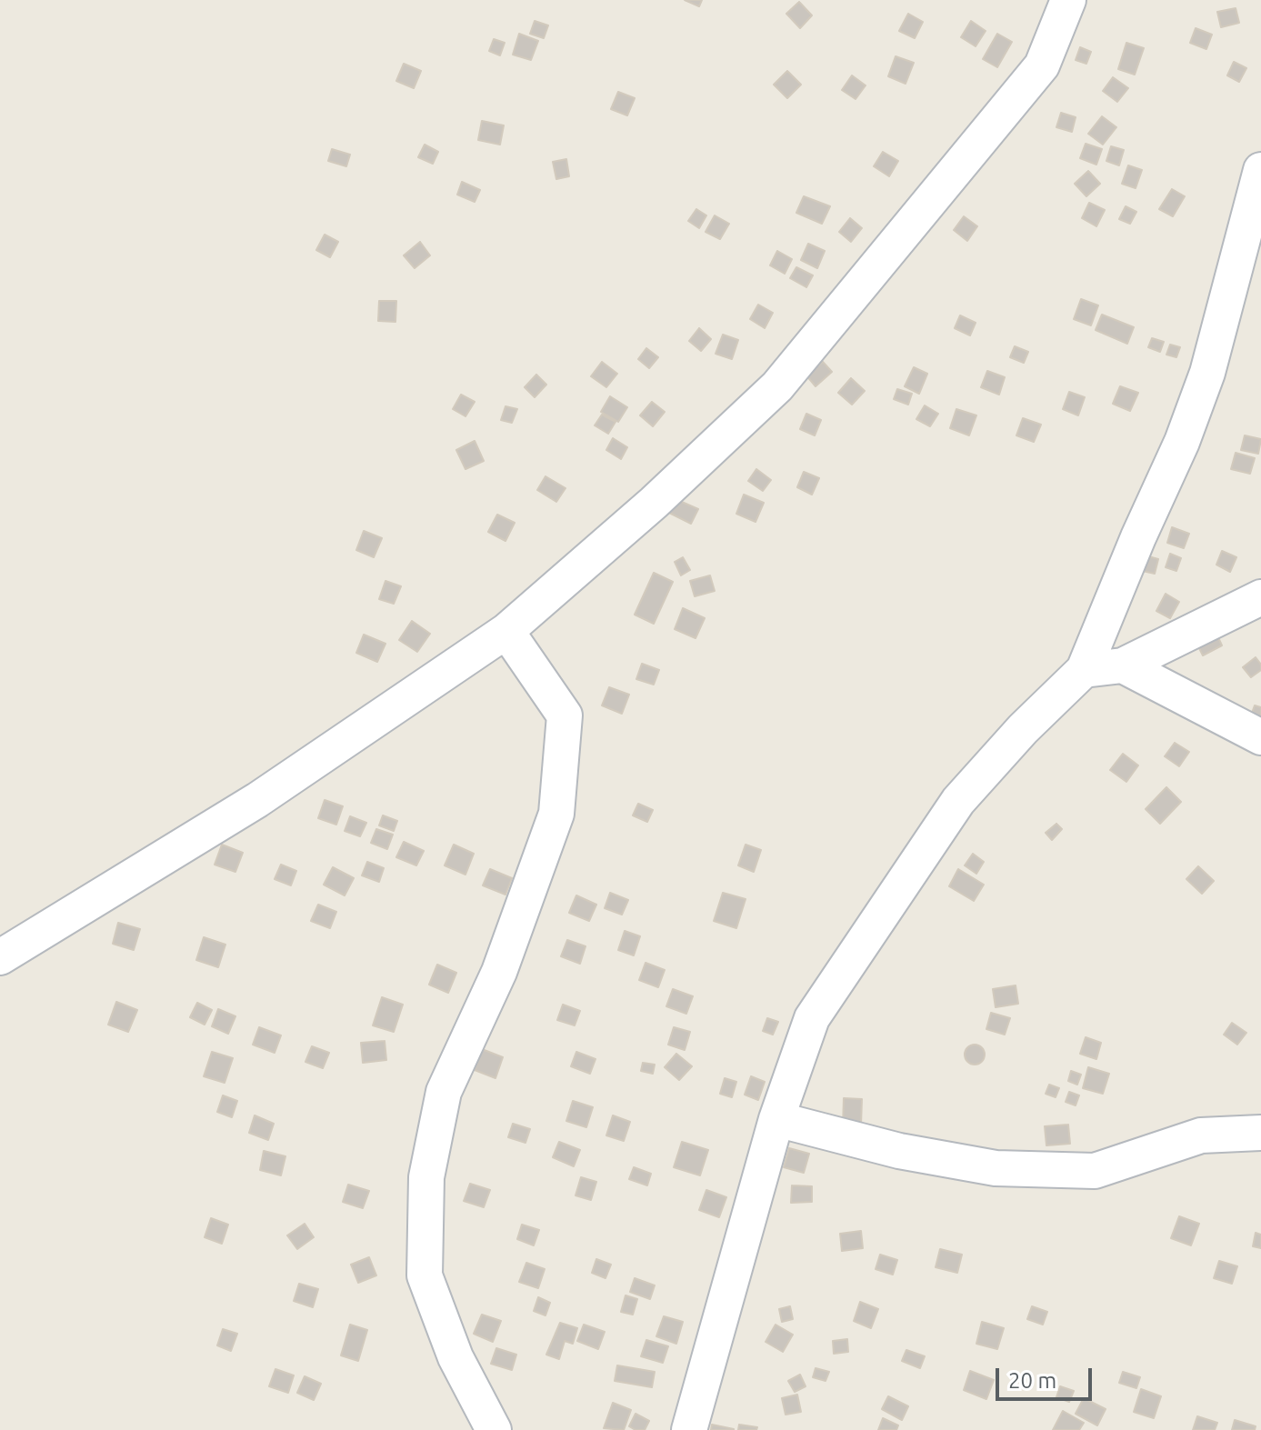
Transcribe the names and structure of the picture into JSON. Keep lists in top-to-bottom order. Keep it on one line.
{"scale_bar":"20 m"}
